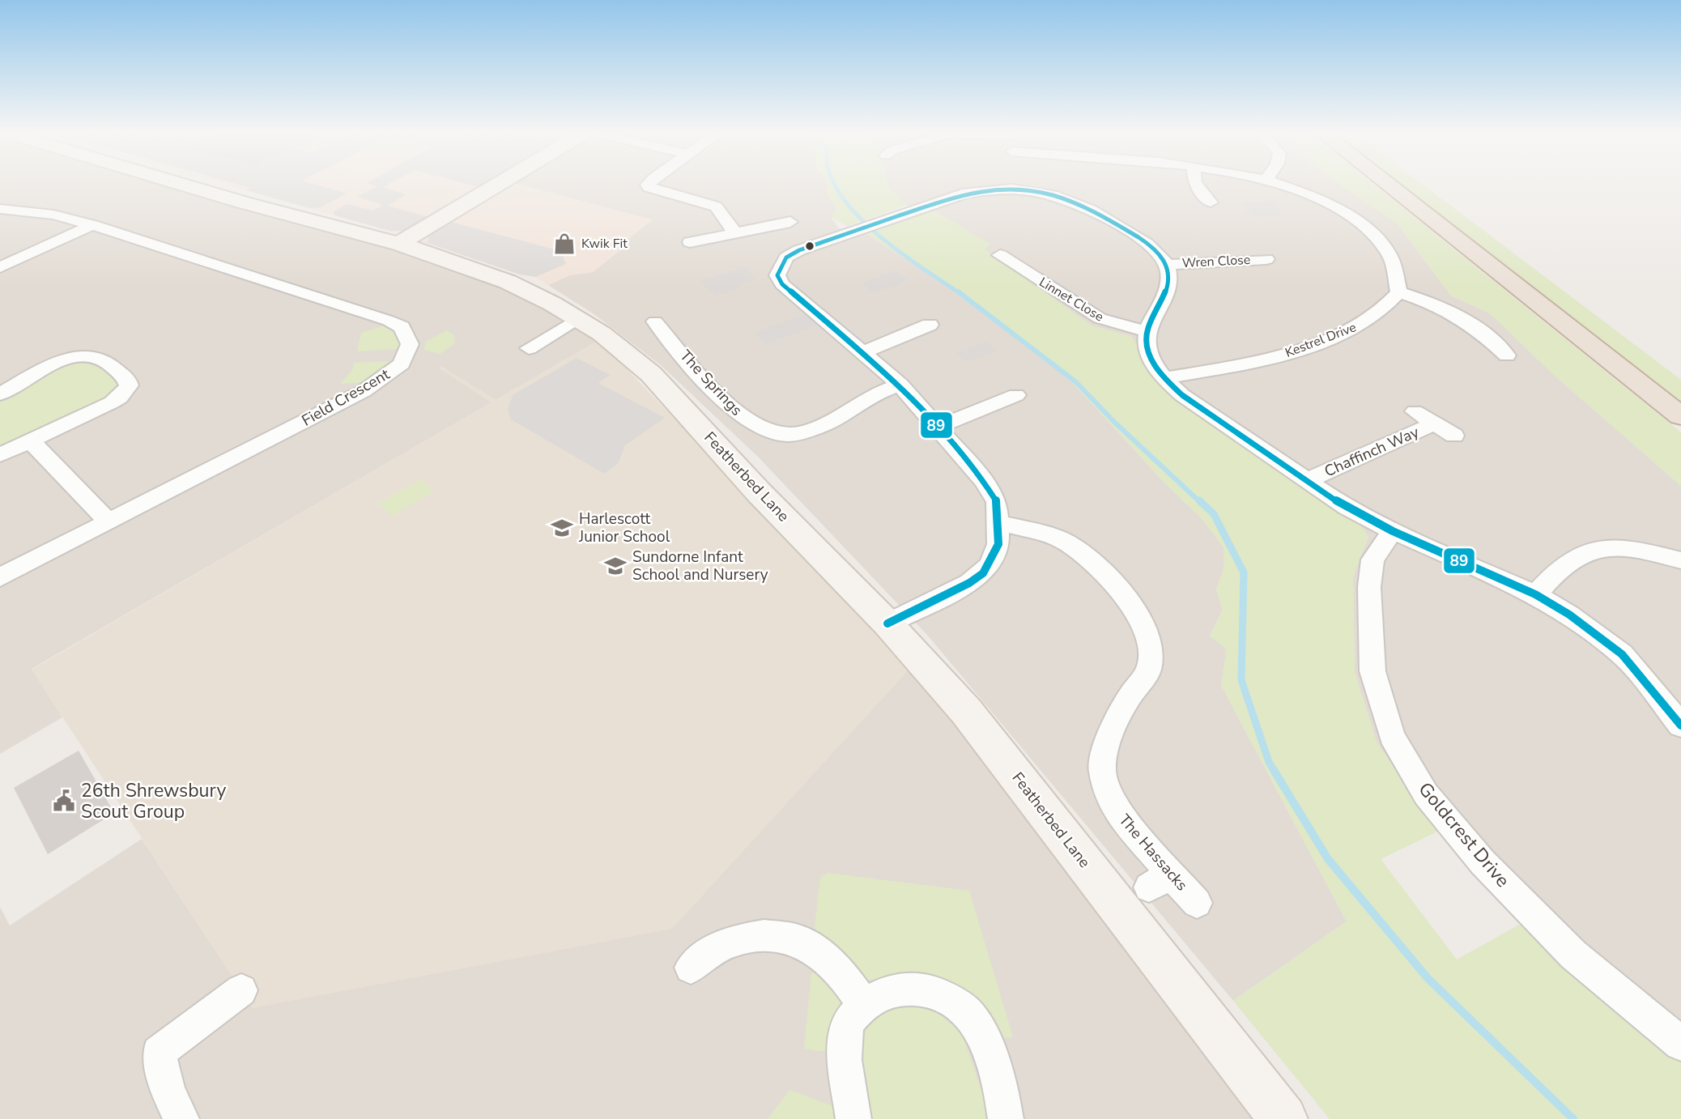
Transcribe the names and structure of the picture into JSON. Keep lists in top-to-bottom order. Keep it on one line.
{"streets":{"street":["Wren Close","Linnet Close","Kestrel Drive","The Springs","Field Crescent","Chaffinch Way","Featherbed Lane","Goldcrest Drive","The Hassacks"]},"places":{"shop":["Kwik Fit"],"school or university":["Harlescott Junior School","Sundorne Infant School and Nursery"],"public building":["26th Shrewsbury Scout Group"]},"lines":["transit line 89"]}
